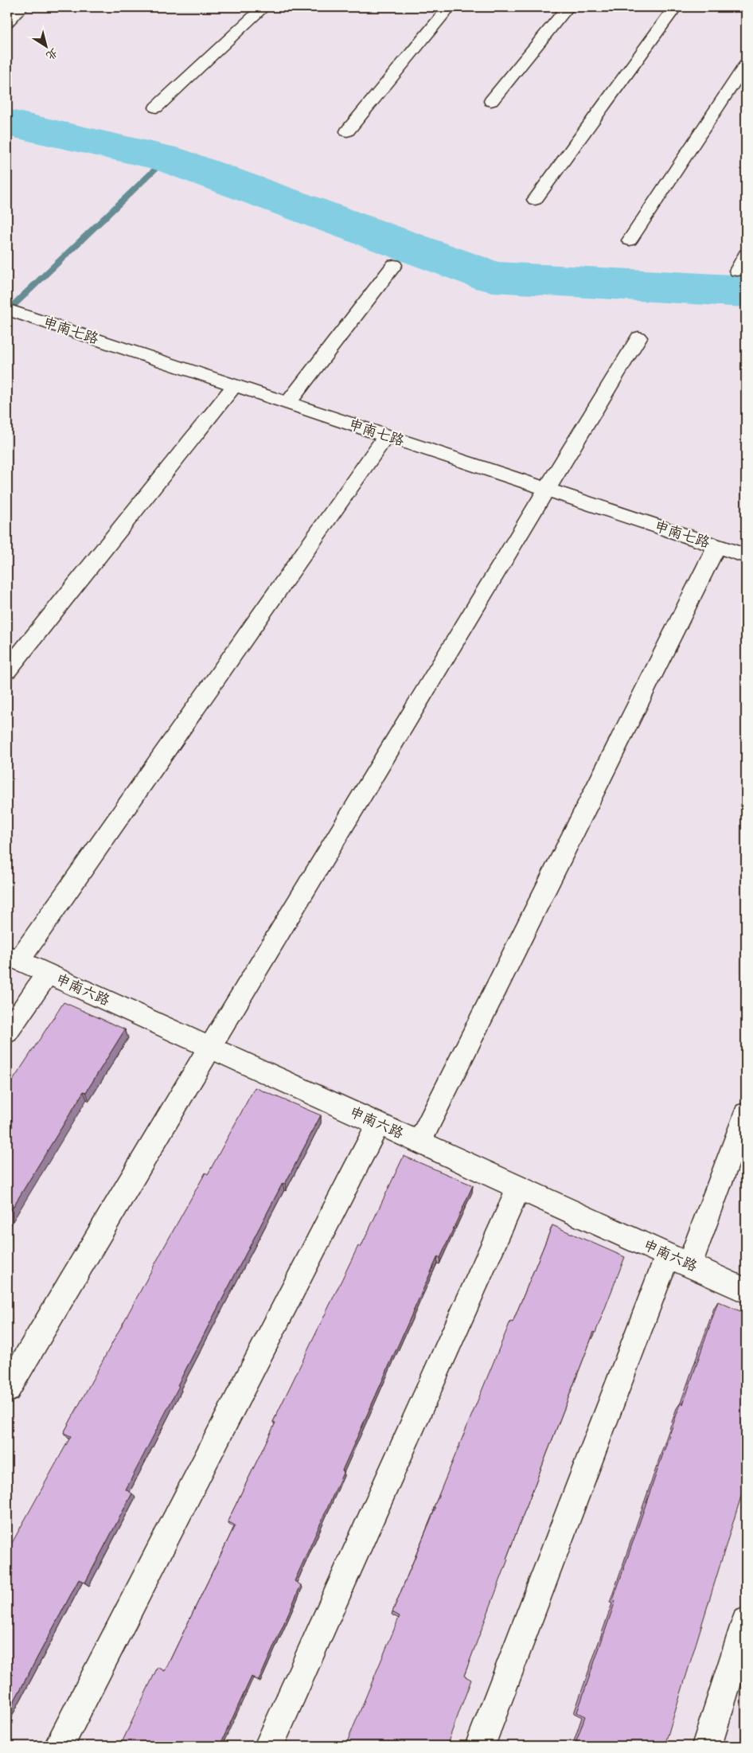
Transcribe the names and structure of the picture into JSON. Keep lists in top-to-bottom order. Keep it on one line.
{"streets":{"lane":["申南七路","申南六路"]},"north":"bottom right"}
